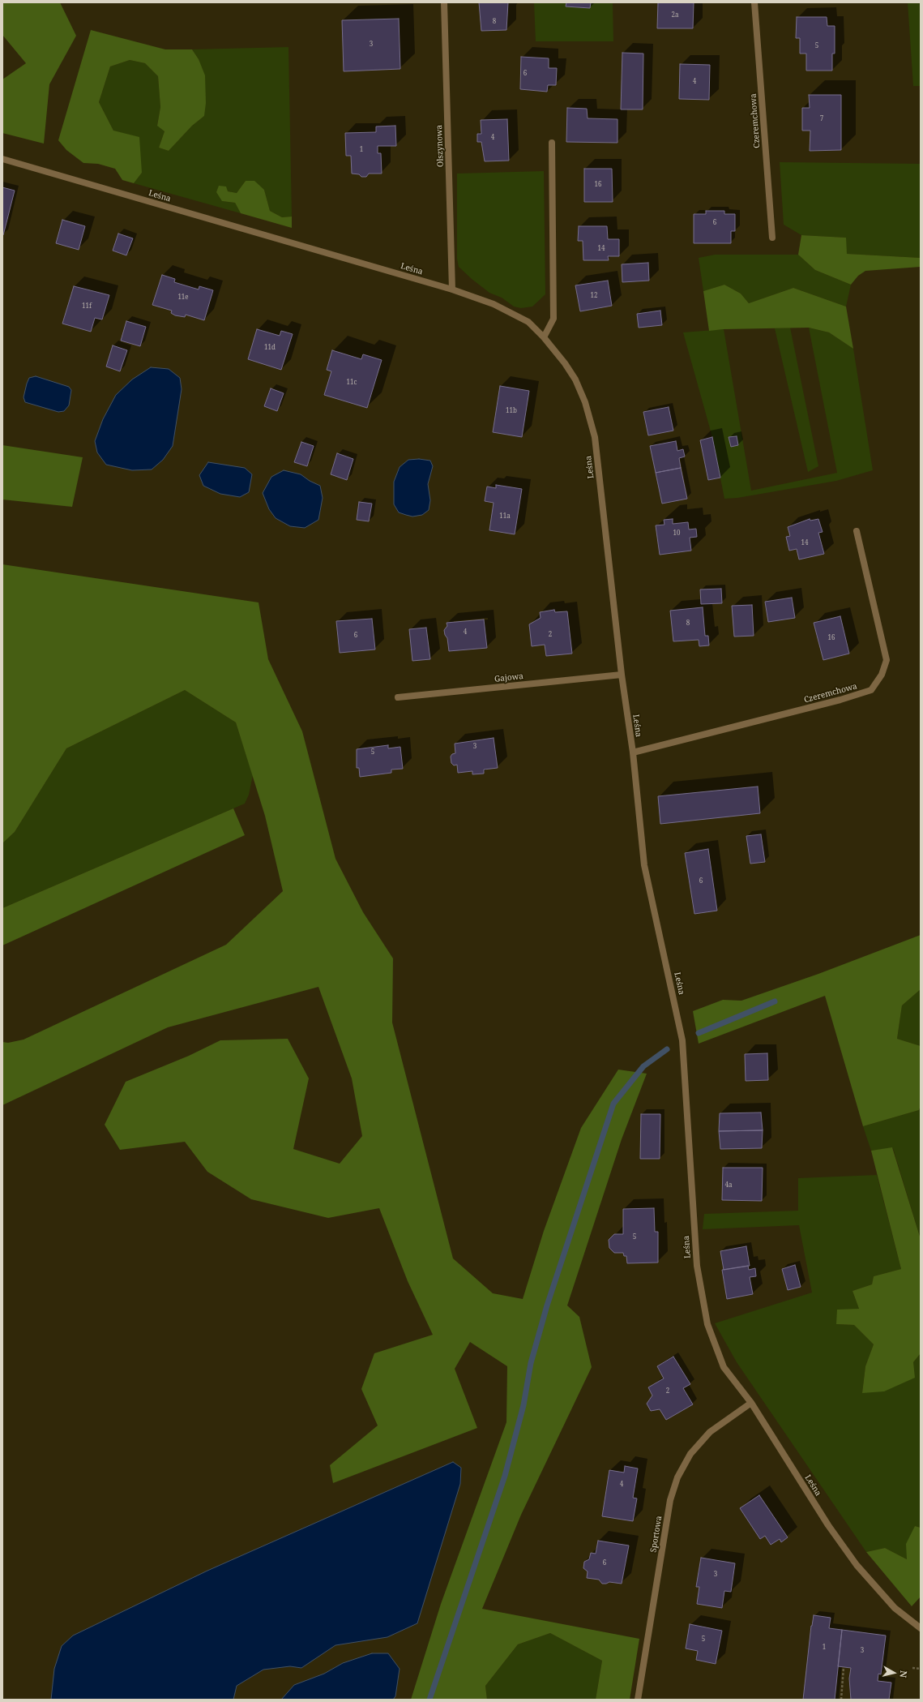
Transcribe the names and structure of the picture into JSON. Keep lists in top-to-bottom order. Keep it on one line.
{"streets":{"street":["Czeremchowa","Olszynowa","Leśna","Gajowa","Sportowa"]},"crossings":[["Czeremchowa","Leśna"],["Olszynowa","Leśna"],["Leśna","Gajowa"],["Leśna","Sportowa"]],"house_numbers":["2a","8","3","5","6","4","7","4","1","16","6","14","12","11e","11f","11d","11c","11b","11a","10","14","8","4","2","6","16","3","5","6","4a","5","2","4","6","3","5","1","3"],"north":"right"}
